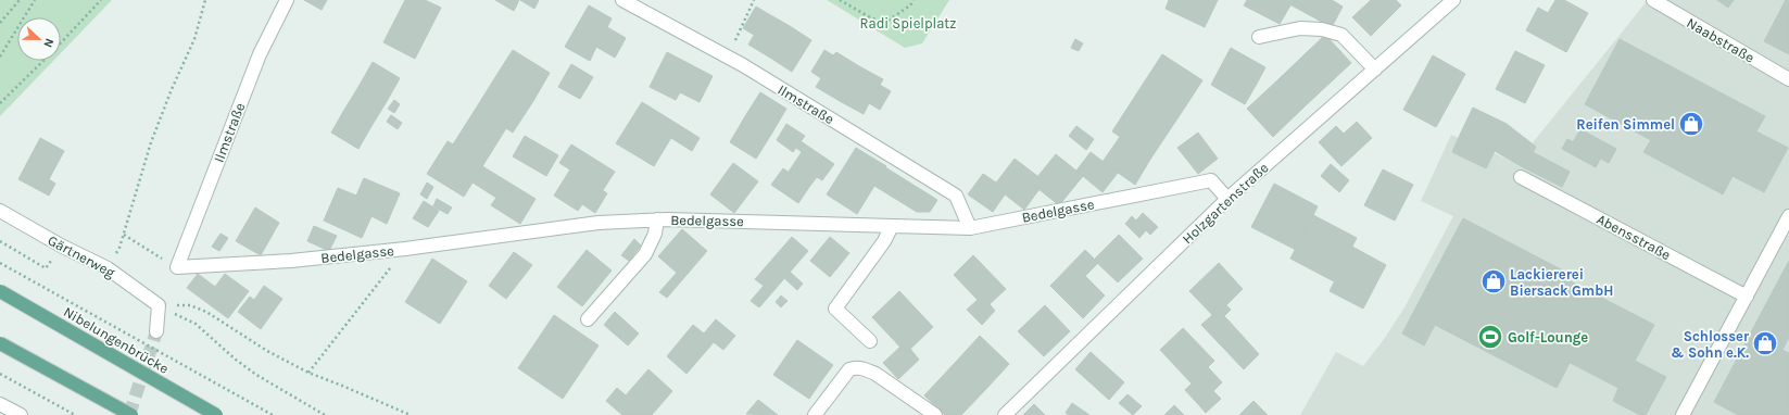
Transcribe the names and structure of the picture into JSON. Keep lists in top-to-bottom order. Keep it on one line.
{"streets":{"main road":["Nibelungenbrücke"],"street":["Naabstraße","Ilmstraße","Holzgartenstraße","Bedelgasse","Abensstraße","Gärtnerweg"]},"crossings":[["Ilmstraße","Bedelgasse"],["Holzgartenstraße","Bedelgasse"]],"parks":["Radi Spielplatz"],"places":{"shop":["Reifen Simmel","Lackiererei Biersack GmbH","Schlosser & Sohn e.K."],"sports":["Golf-Lounge"]},"north":"right"}
